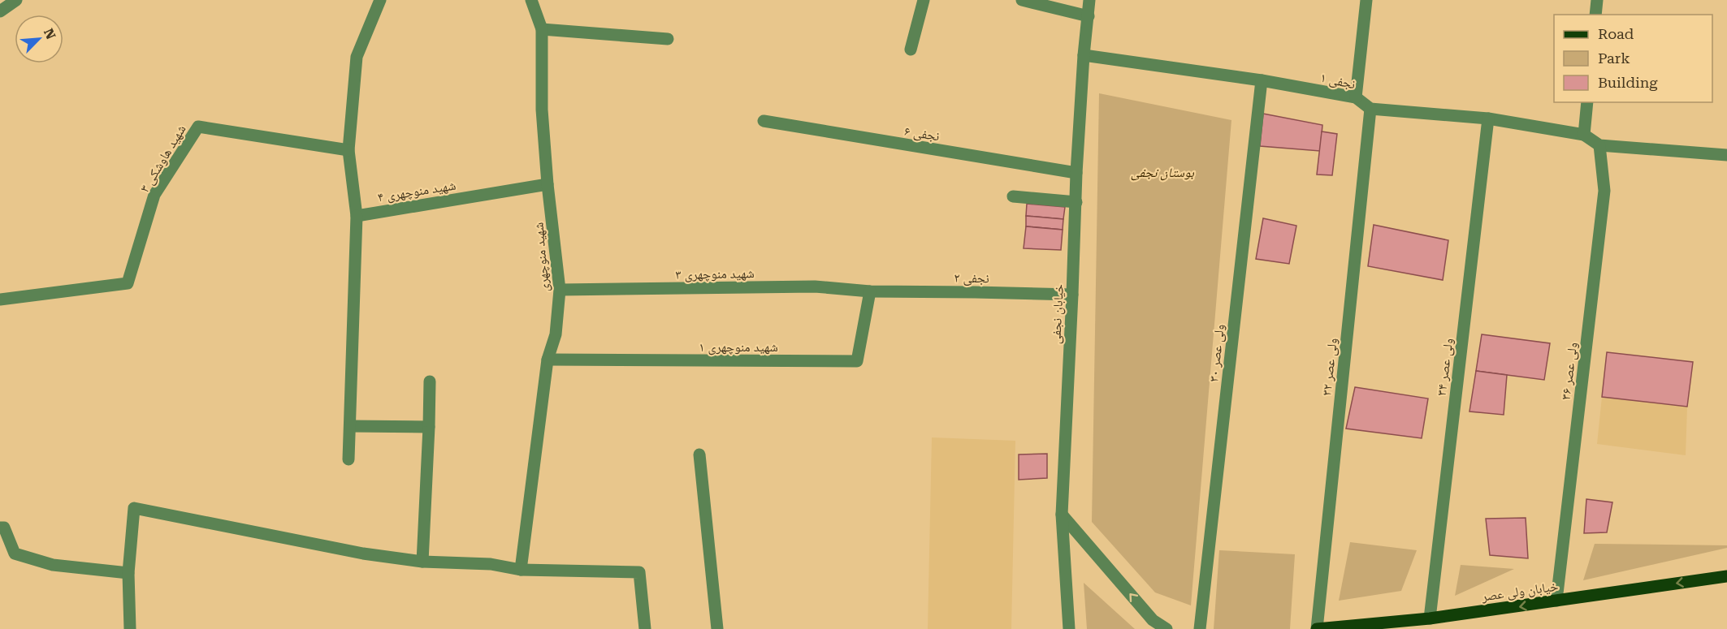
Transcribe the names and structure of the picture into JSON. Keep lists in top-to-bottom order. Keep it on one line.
{"streets":{"main road":["خیابان ولی عصر"],"street":["نجفی ۱","نجفی ۶","شهید هاوشکی ۳","شهید منوچهری ۴","شهید منوچهری","شهید منوچهری ۳","نجفی ۲","خیابان نجفی","شهید منوچهری ۱","ولی عصر ۳۰","ولی عصر ۳۲","ولی عصر ۳۴","ولی عصر ۳۶"]},"crossings":[["نجفی ۱","خیابان نجفی"],["نجفی ۱","ولی عصر ۳۰"],["نجفی ۱","ولی عصر ۳۲"],["نجفی ۶","خیابان نجفی"],["شهید منوچهری ۴","شهید منوچهری"],["شهید منوچهری","شهید منوچهری ۳"],["شهید منوچهری","شهید منوچهری ۱"],["شهید منوچهری ۳","نجفی ۲"],["شهید منوچهری ۳","شهید منوچهری ۱"],["نجفی ۲","خیابان نجفی"],["نجفی ۲","شهید منوچهری ۱"],["ولی عصر ۳۲","خیابان ولی عصر"],["ولی عصر ۳۴","خیابان ولی عصر"],["ولی عصر ۳۶","خیابان ولی عصر"]],"one_way":["خیابان ولی عصر"],"parks":["بوستان نجفی"],"legend":["Road","Park","Building"],"north":"top right"}
